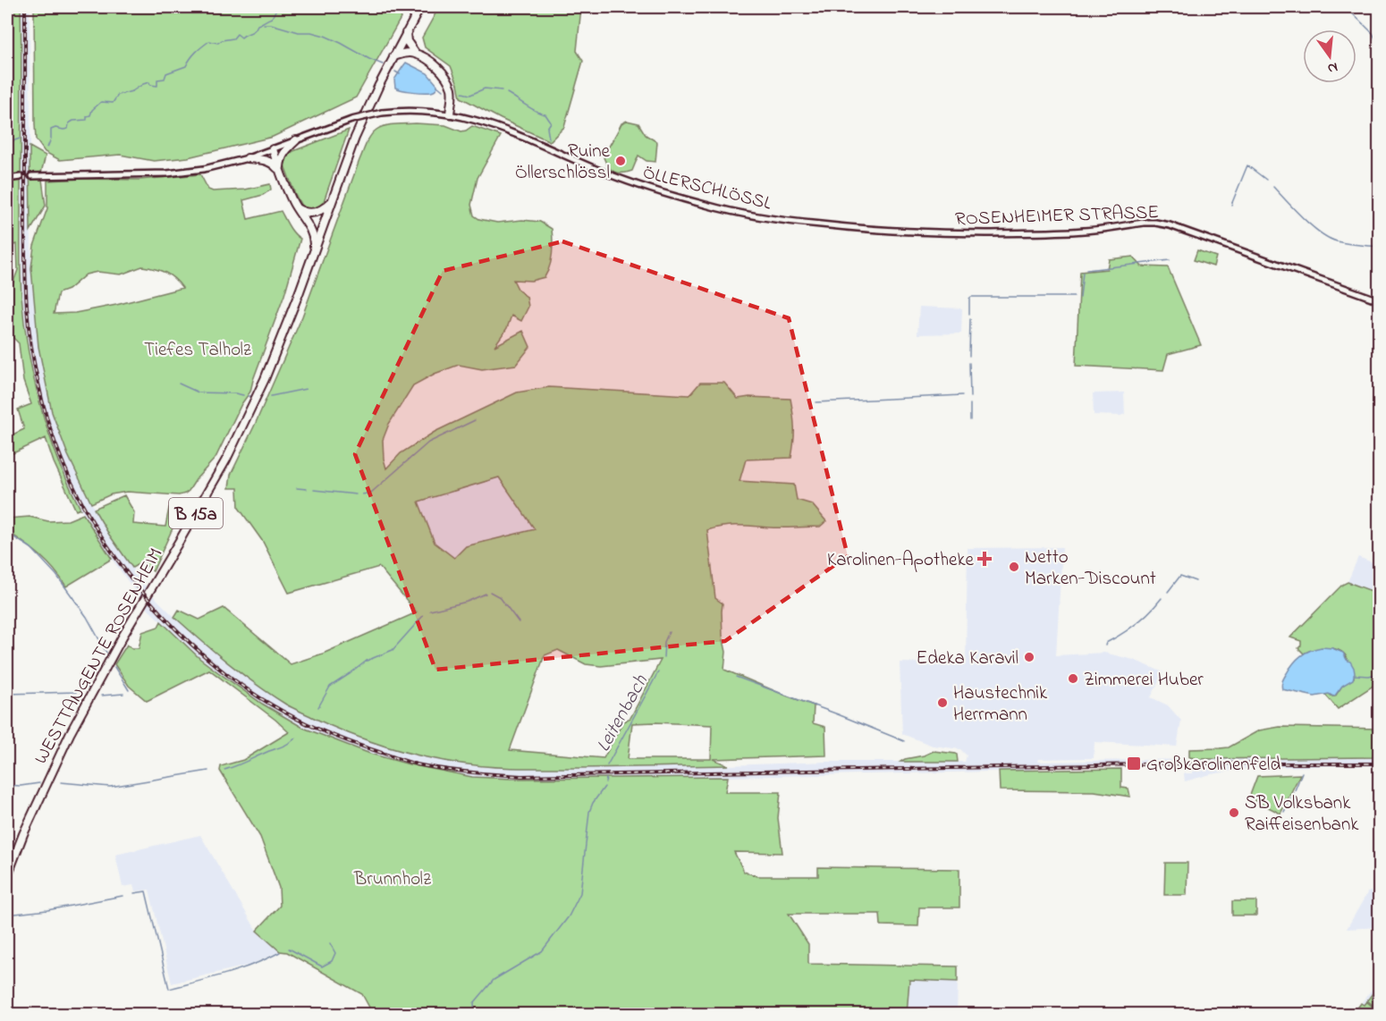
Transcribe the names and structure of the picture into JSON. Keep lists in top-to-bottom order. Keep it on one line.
{"streets":{"highway":["B 15a","WESTTANGENTE ROSENHEIM"],"street":["ÖLLERSCHLÖSSL","ROSENHEIMER STRASSE"]},"crossings":[["ÖLLERSCHLÖSSL","ROSENHEIMER STRASSE"],["B 15a","WESTTANGENTE ROSENHEIM"]],"water":["Leitenbach"],"parks":["Tiefes Talholz","Brunnholz"],"places":{"other":["Ruine Öllerschlössl","Netto Marken-Discount","Edeka Karavil","Zimmerei Huber","Haustechnik Herrmann","SB Volksbank Raiffeisenbank"],"health":["Karolinen-Apotheke"],"transit":["Großkarolinenfeld"]},"north":"bottom"}
